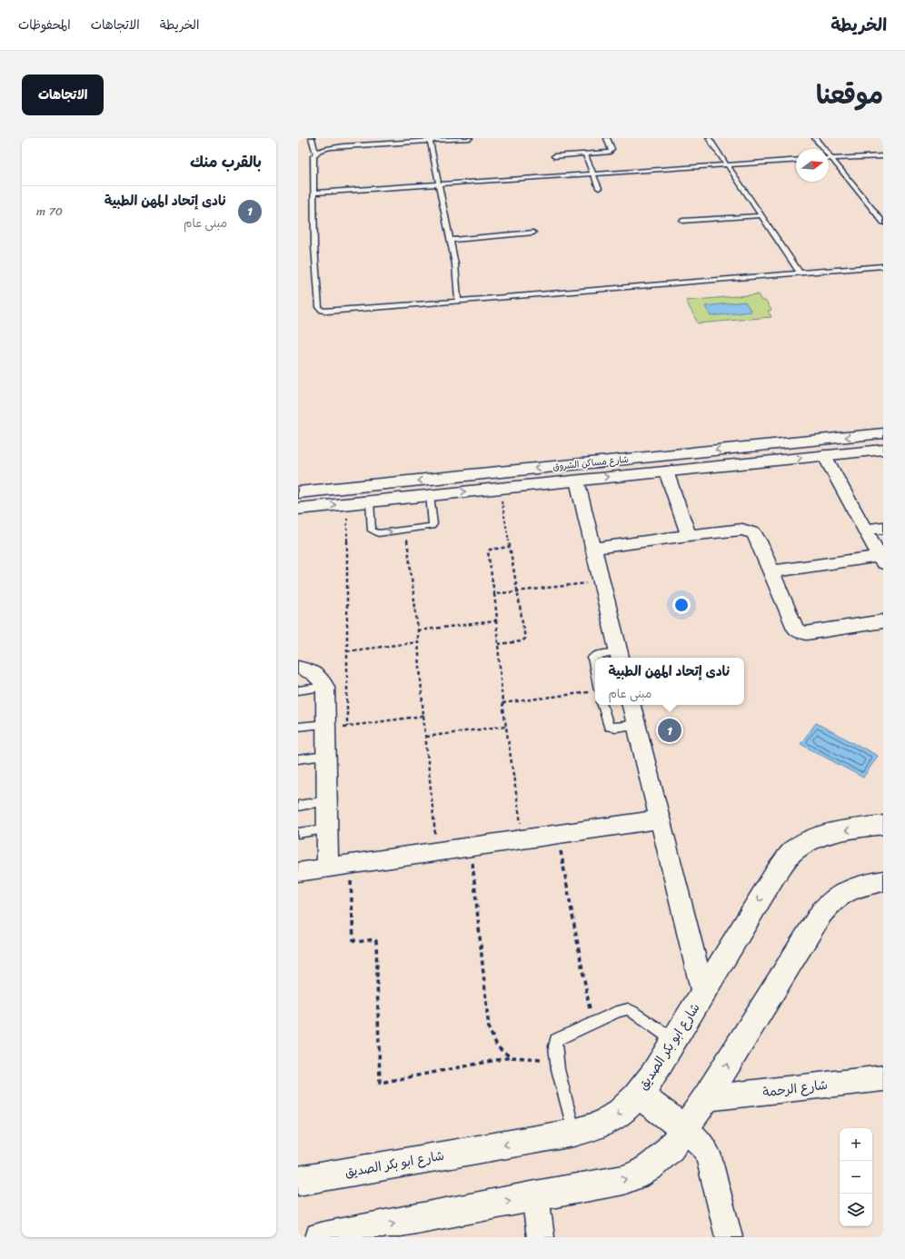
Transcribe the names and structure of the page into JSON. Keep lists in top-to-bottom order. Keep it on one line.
{"streets":{"street":["شارع مساكن الشروق","شارع ابو بكر الصديق","شارع الرحمة"]},"north":"right","page":{"header":"الخريطة","nav":["الخريطة","الاتجاهات","المحفوظات"],"title":"موقعنا","buttons":"الاتجاهات","heading":"بالقرب منك","list":[{"mark":"1","name":"نادى إتحاد المهن الطبية","note":"مبنى عام","value":"70 m"}],"popup":["نادى إتحاد المهن الطبية","مبنى عام"],"pins":"1","map_buttons":["+","−"]}}
